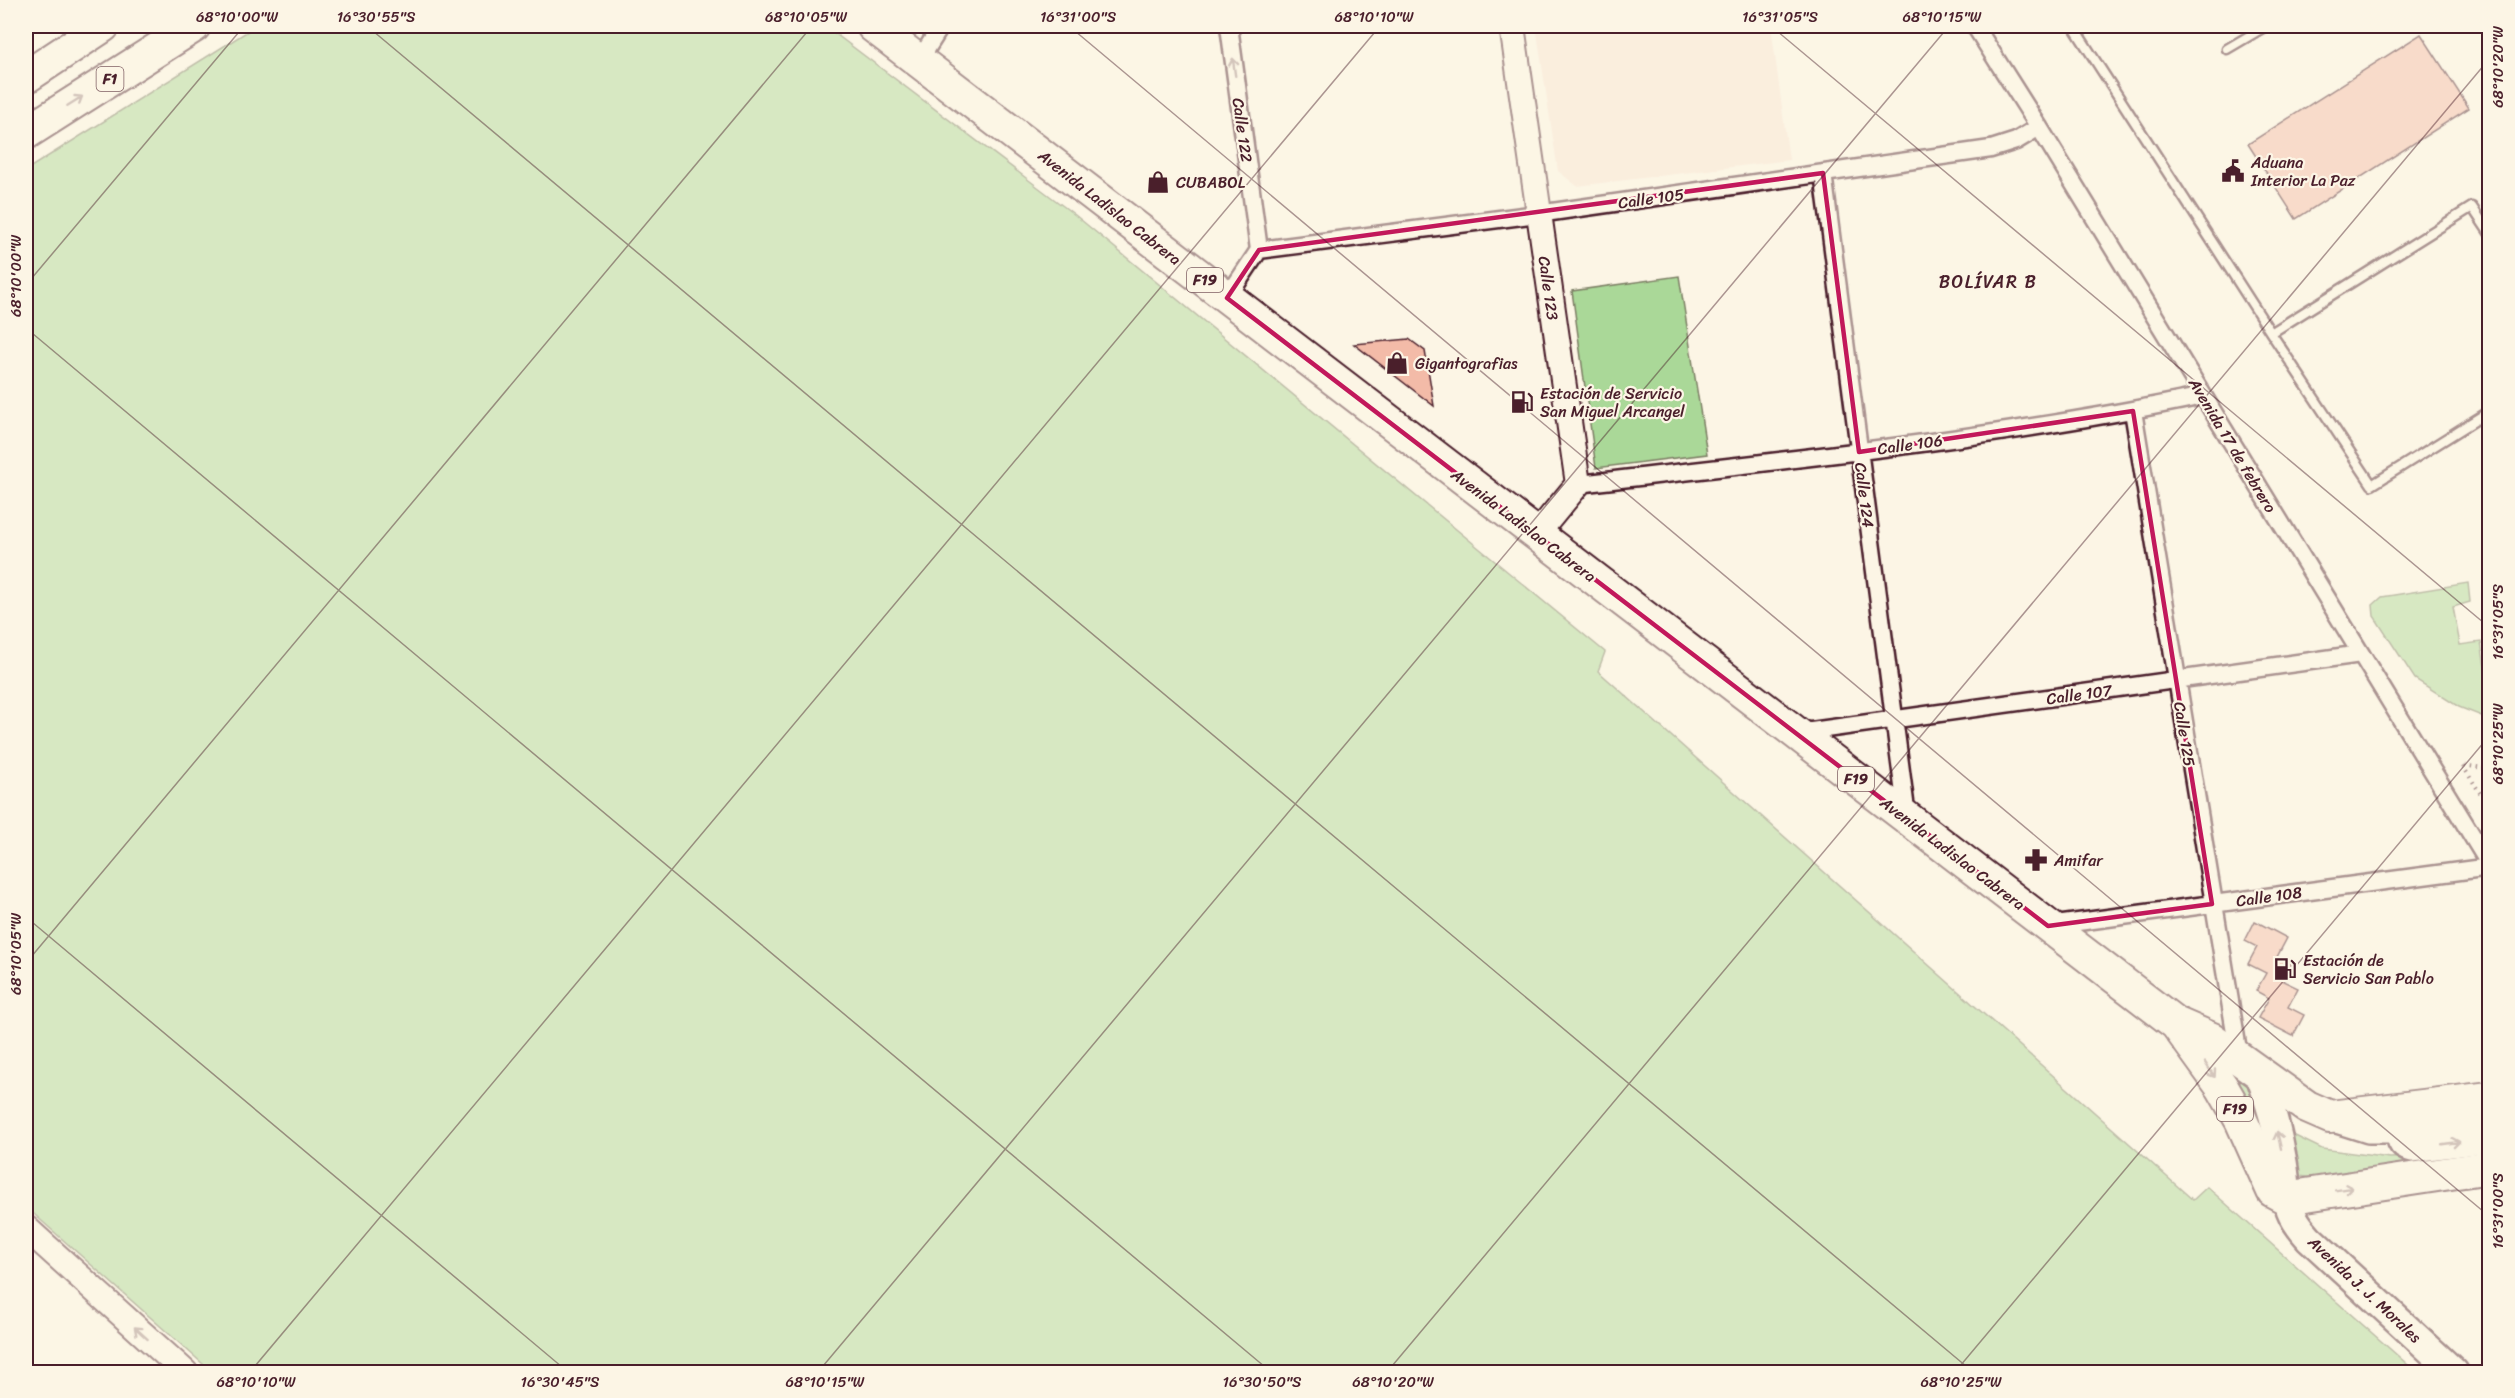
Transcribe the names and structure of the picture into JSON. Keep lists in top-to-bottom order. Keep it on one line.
{"streets":{"highway":["F1","Avenida Ladislao Cabrera","F19"],"main road":["Avenida J. J. Morales"],"street":["Calle 122","Calle 105","Calle 123","Calle 106","Avenida 17 de febrero","Calle 124","Calle 107","Calle 125","Calle 108"]},"crossings":[["Calle 122","Calle 105"],["Calle 105","Calle 123"],["Calle 105","Avenida 17 de febrero"],["Calle 105","Calle 124"],["Avenida Ladislao Cabrera","Calle 124"],["Avenida Ladislao Cabrera","Calle 107"],["Avenida Ladislao Cabrera","Calle 125"],["Avenida Ladislao Cabrera","Calle 108"],["Avenida Ladislao Cabrera","Avenida J. J. Morales"],["Calle 123","Calle 106"],["Calle 106","Avenida 17 de febrero"],["Calle 106","Calle 124"],["Calle 106","Calle 125"],["Avenida 17 de febrero","Calle 107"],["Avenida 17 de febrero","Calle 108"],["Calle 124","Calle 107"],["Calle 107","Calle 125"],["Calle 125","Calle 108"],["Calle 125","Avenida J. J. Morales"]],"one_way":["Calle 122","Avenida J. J. Morales"],"districts":["BOLÍVAR B"],"places":{"public building":["Aduana Interior La Paz"],"shop":["CUBABOL","Gigantografias"],"fuel station":["Estación de Servicio San Miguel Arcangel","Estación de Servicio San Pablo"],"pharmacy":["Amifar"]},"coordinates":["68°10'00\"W","16°30'55\"S","68°10'05\"W","16°31'00\"S","68°10'10\"W","16°31'05\"S","68°10'15\"W","68°10'20\"W","68°10'25\"W","16°30'45\"S","16°30'50\"S"]}
